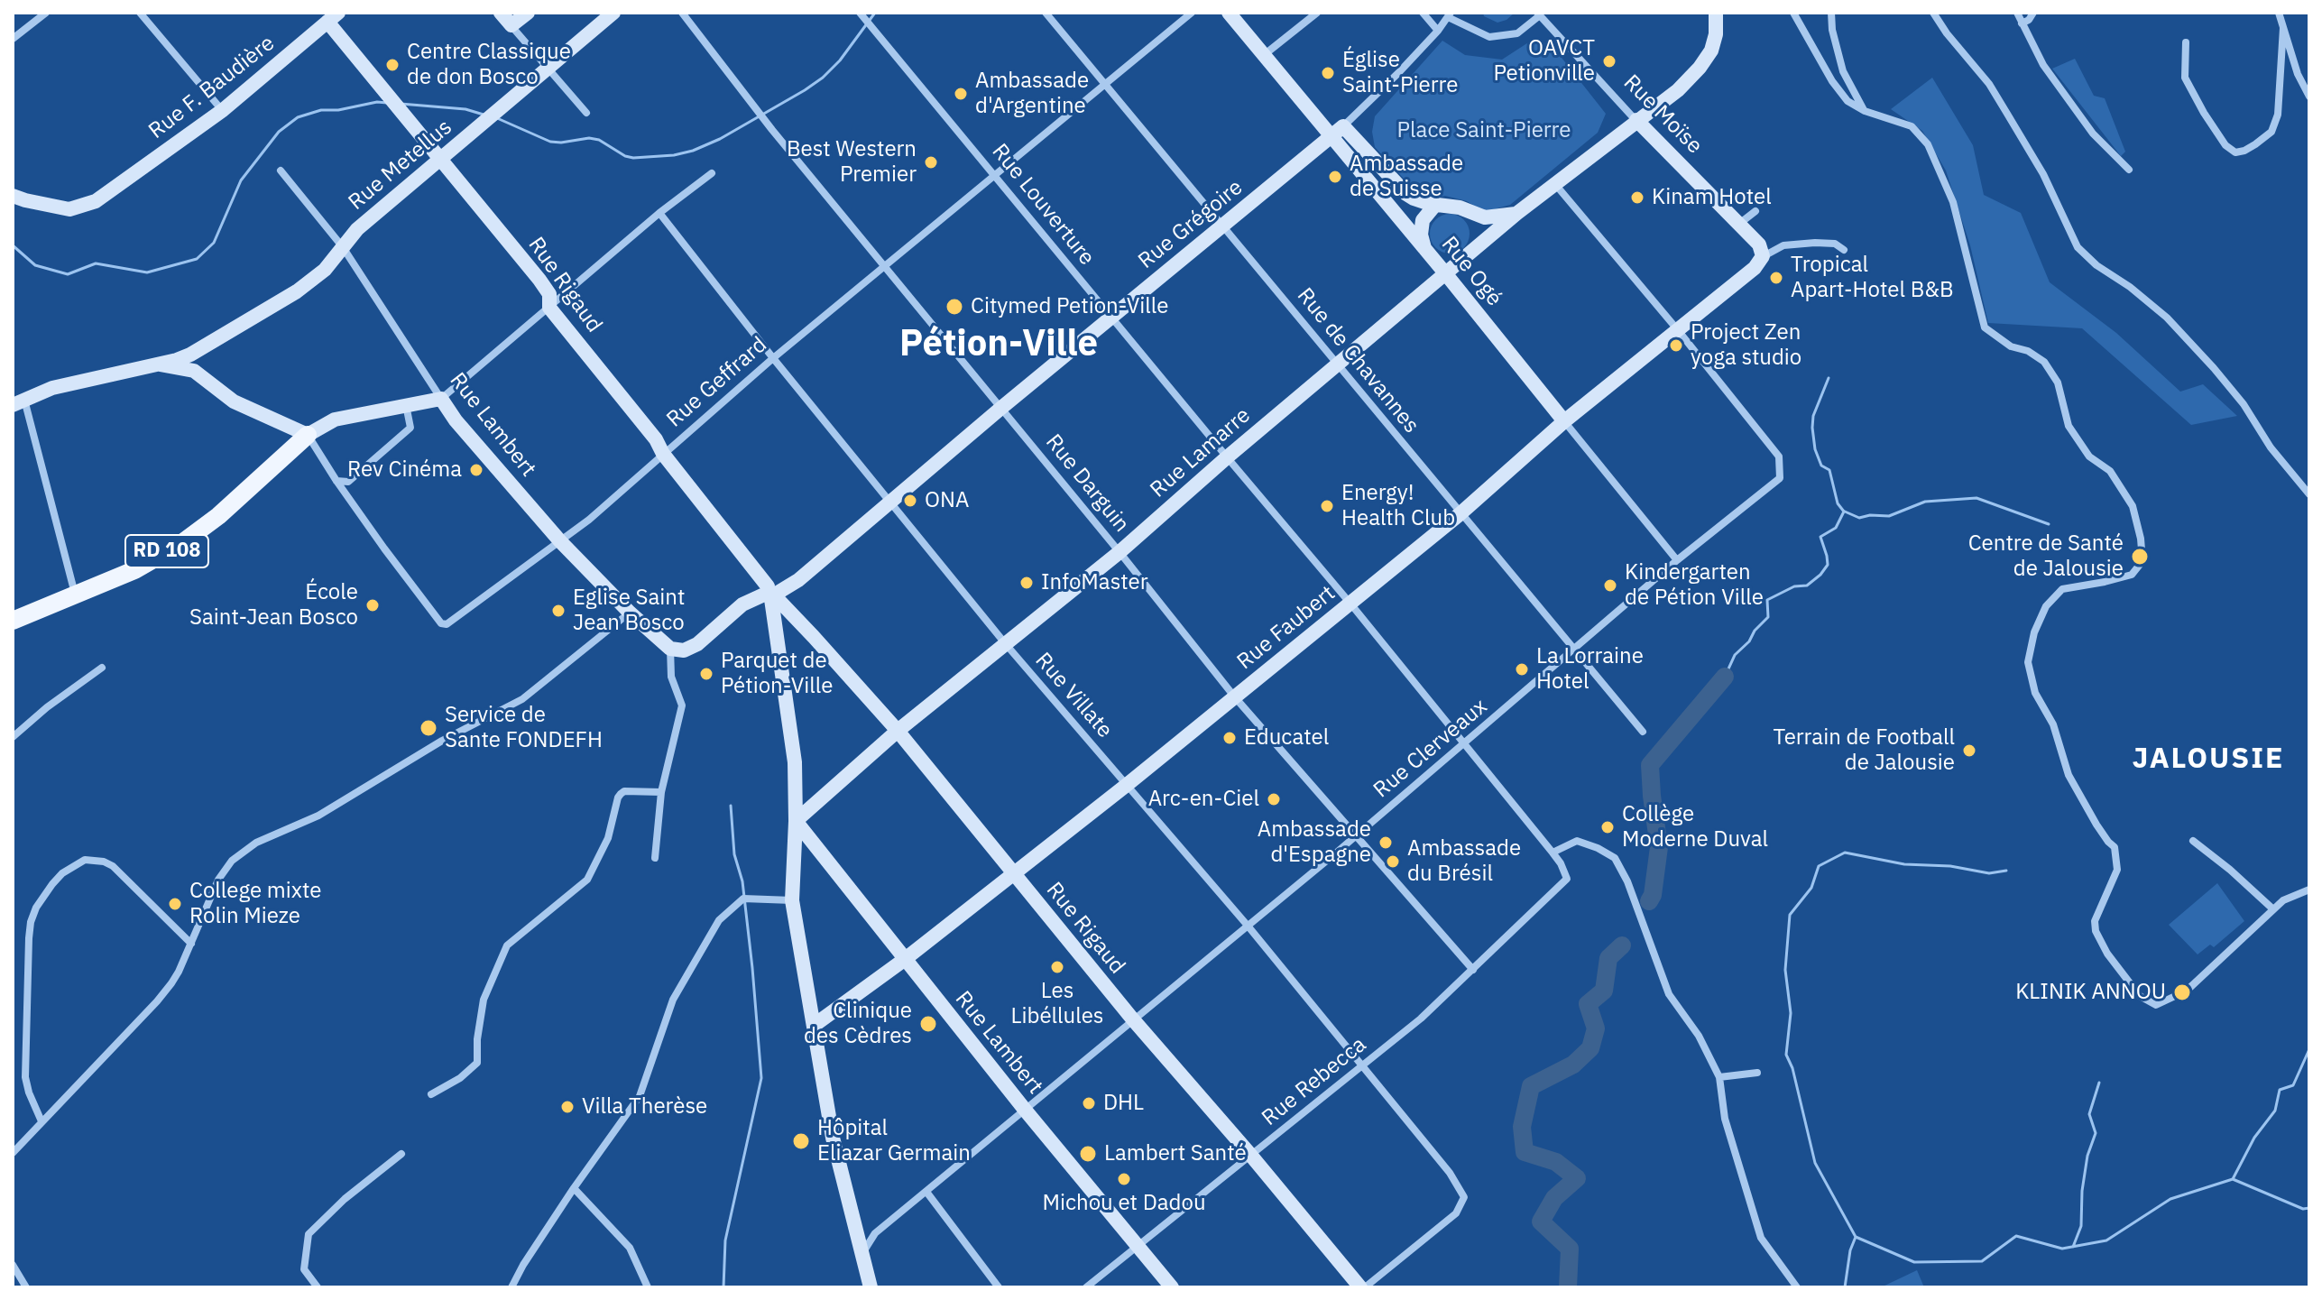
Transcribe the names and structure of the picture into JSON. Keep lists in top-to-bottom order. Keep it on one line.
{"streets":{"main road":["Rue F. Baudière","Rue Moïse","Rue Metellus","Rue Grégoire","Rue Ogé","Rue Rigaud","Rue Lambert","Rue Lamarre","RD 108","Rue Faubert"],"street":["Rue Louverture","Rue de Chavannes","Rue Geffrard","Rue Darguin","Rue Villate","Rue Clerveaux","Rue Rebecca"]},"crossings":[["Rue F. Baudière","Rue Rigaud"],["Rue Moïse","Rue Lamarre"],["Rue Moïse","Rue Faubert"],["Rue Metellus","Rue Rigaud"],["Rue Metellus","Rue Lambert"],["Rue Louverture","Rue Grégoire"],["Rue Louverture","Rue Geffrard"],["Rue Louverture","Rue Lamarre"],["Rue Louverture","Rue Faubert"],["Rue Louverture","Rue Clerveaux"],["Rue Louverture","Rue Rebecca"],["Rue Grégoire","Rue Ogé"],["Rue Grégoire","Rue Rigaud"],["Rue Grégoire","Rue de Chavannes"],["Rue Grégoire","Rue Lambert"],["Rue Grégoire","Rue Darguin"],["Rue Grégoire","Rue Villate"],["Rue Ogé","Rue Lamarre"],["Rue Ogé","Rue Faubert"],["Rue Ogé","Rue Clerveaux"],["Rue Rigaud","Rue Geffrard"],["Rue Rigaud","Rue Lamarre"],["Rue Rigaud","Rue Faubert"],["Rue Rigaud","Rue Villate"],["Rue Rigaud","Rue Clerveaux"],["Rue Rigaud","Rue Rebecca"],["Rue de Chavannes","Rue Geffrard"],["Rue de Chavannes","Rue Lamarre"],["Rue de Chavannes","Rue Faubert"],["Rue de Chavannes","Rue Clerveaux"],["Rue Geffrard","Rue Lambert"],["Rue Geffrard","Rue Darguin"],["Rue Geffrard","RD 108"],["Rue Geffrard","Rue Villate"],["Rue Lambert","Rue Lamarre"],["Rue Lambert","RD 108"],["Rue Lambert","Rue Faubert"],["Rue Lambert","Rue Clerveaux"],["Rue Lambert","Rue Rebecca"],["Rue Lamarre","Rue Darguin"],["Rue Lamarre","Rue Villate"],["Rue Darguin","Rue Faubert"],["Rue Darguin","Rue Clerveaux"],["Rue Darguin","Rue Rebecca"],["Rue Faubert","Rue Villate"],["Rue Faubert","Rue Clerveaux"],["Rue Villate","Rue Clerveaux"],["Rue Villate","Rue Rebecca"]],"districts":["Pétion-Ville","JALOUSIE"],"parks":["Place Saint-Pierre"],"places":["OAVCT Petionville","Centre Classique de don Bosco","Église Saint-Pierre","Ambassade d'Argentine","Best Western Premier","Ambassade de Suisse","Kinam Hotel","Tropical Apart-Hotel B&B","Citymed Petion-Ville","Project Zen yoga studio","Rev Cinéma","ONA","Energy! Health Club","Centre de Santé de Jalousie","InfoMaster","Kindergarten de Pétion Ville","École Saint-Jean Bosco","Eglise Saint Jean Bosco","La Lorraine Hotel","Parquet de Pétion-Ville","Service de Sante FONDEFH","Educatel","Terrain de Football de Jalousie","Arc-en-Ciel","Collège Moderne Duval","Ambassade d'Espagne","Ambassade du Brésil","College mixte Rolin Mieze","Les Libéllules","KLINIK ANNOU","Clinique des Cèdres","DHL","Villa Therèse","Hôpital Eliazar Germain","Lambert Santé","Michou et Dadou"]}
